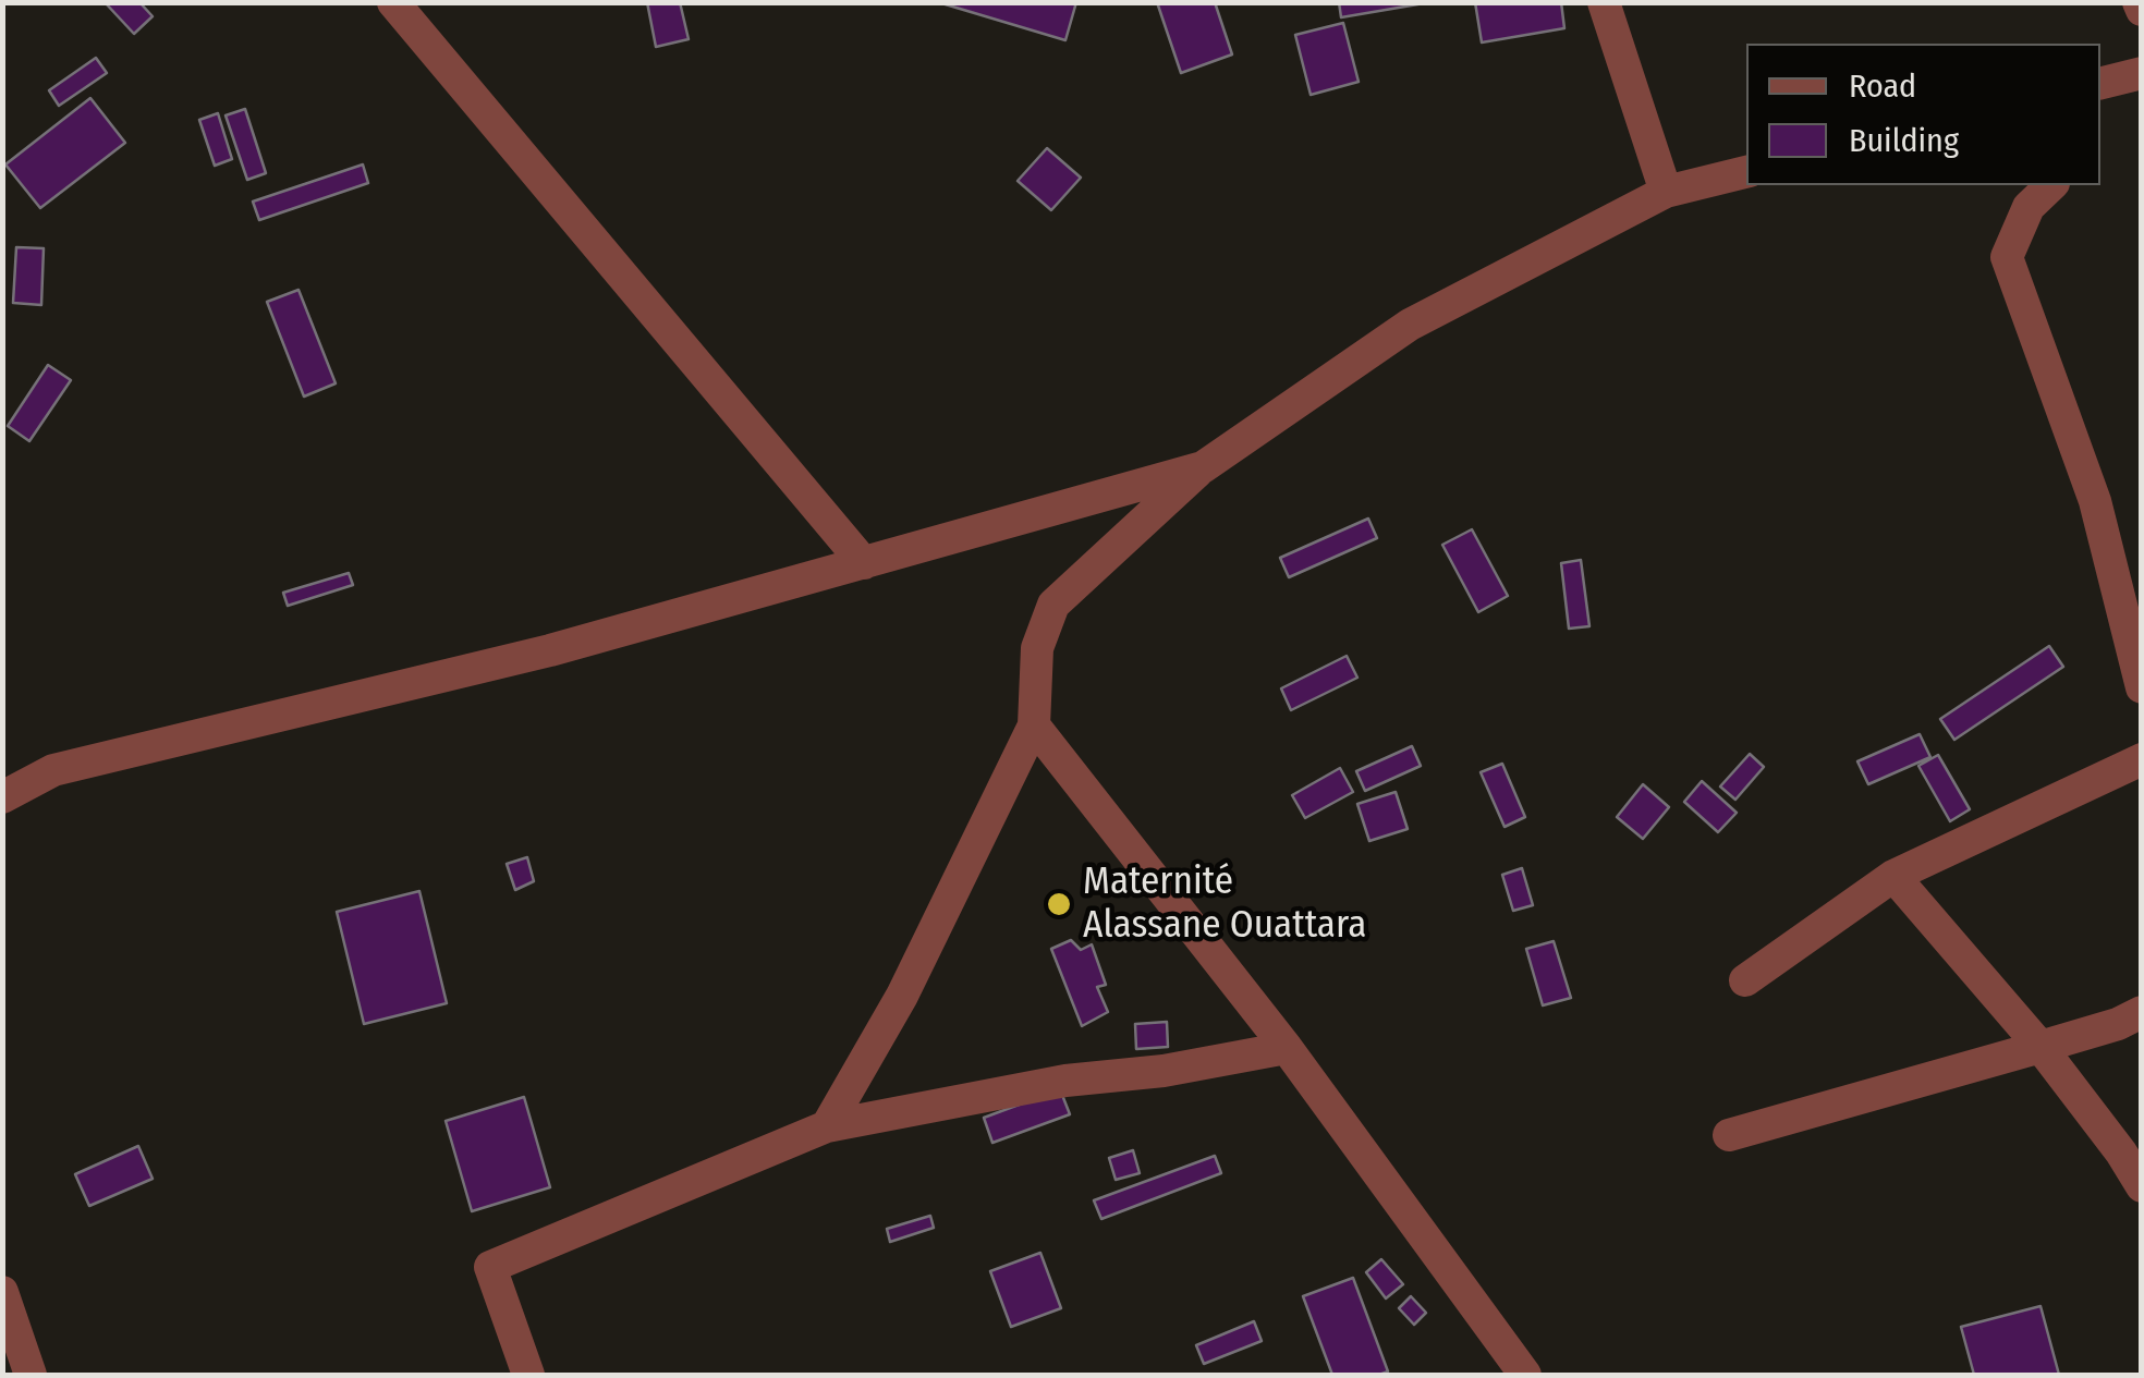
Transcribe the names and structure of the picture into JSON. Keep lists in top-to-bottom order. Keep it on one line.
{"places":["Maternité Alassane Ouattara"],"legend":["Road","Building"]}
